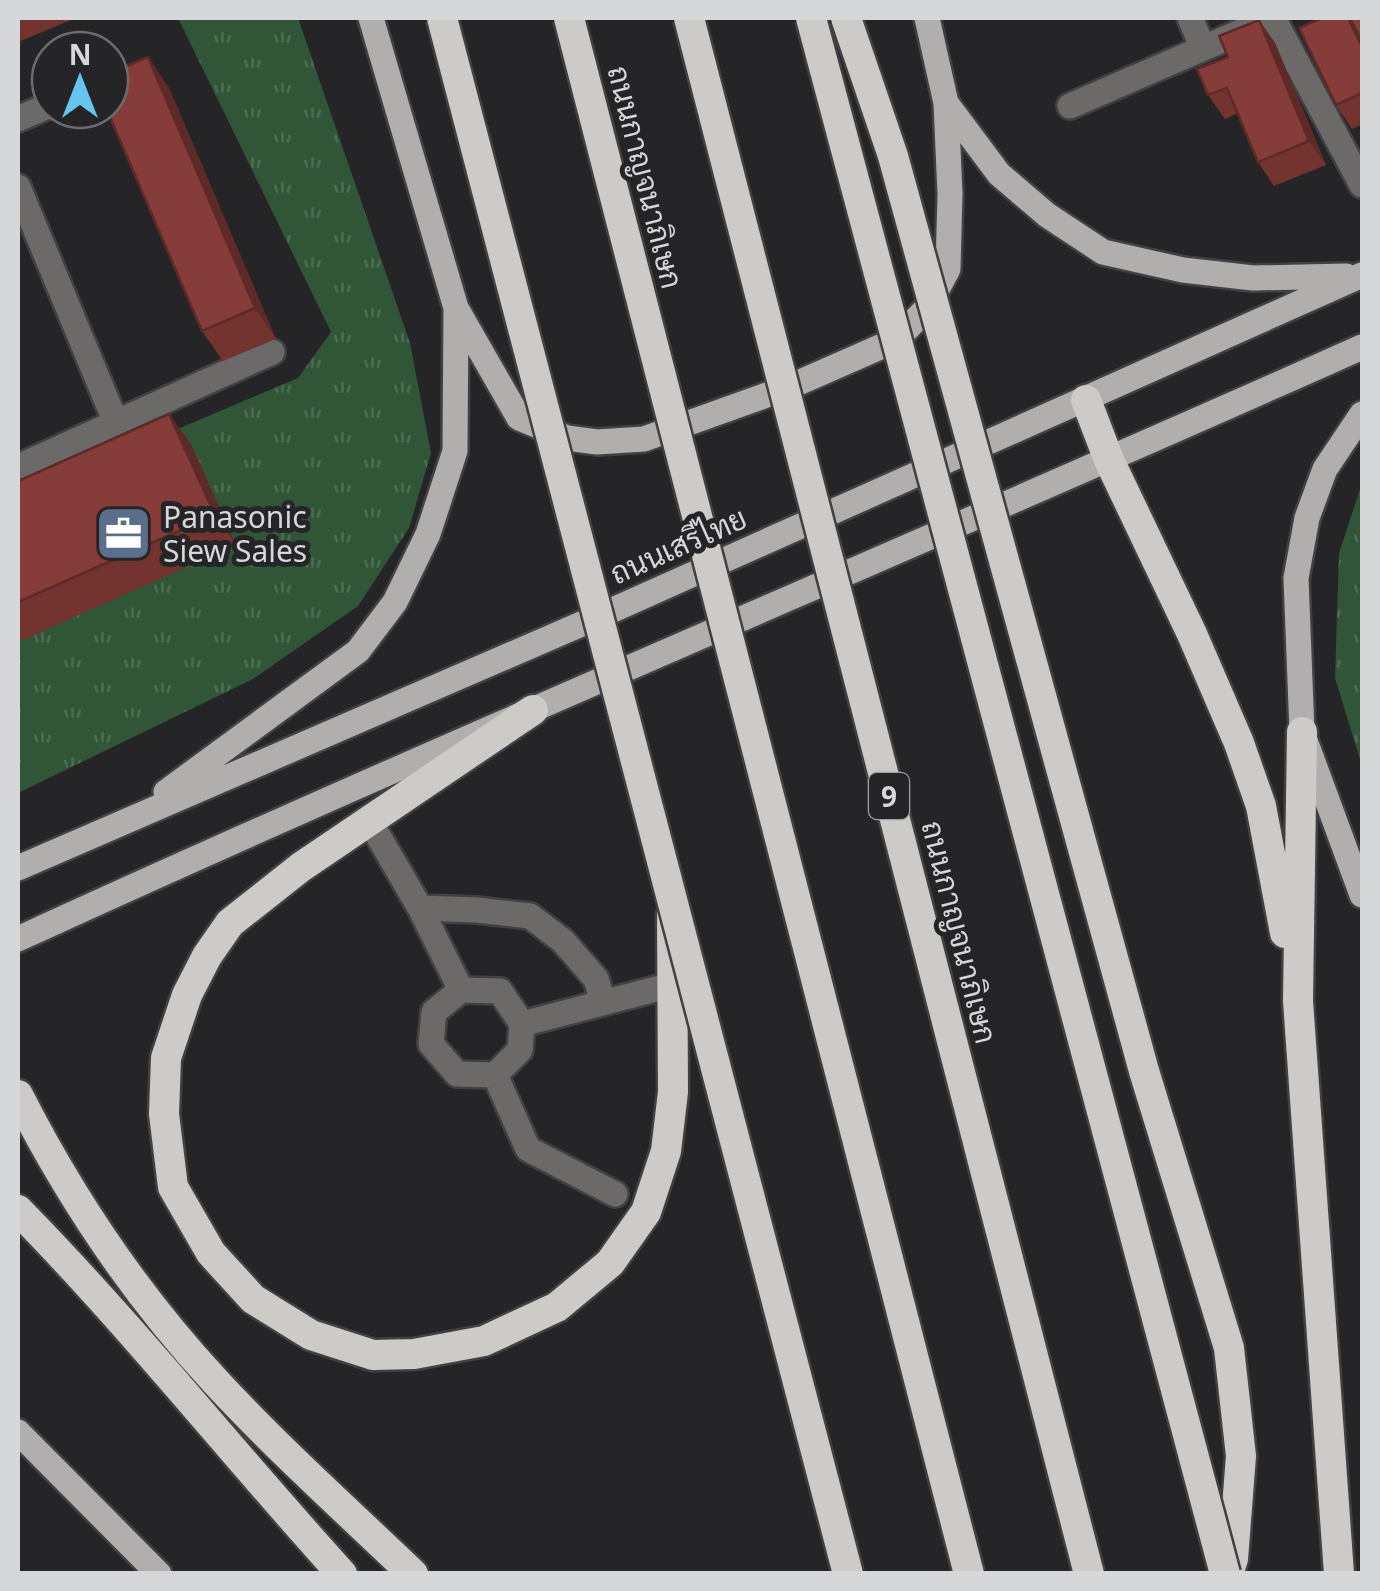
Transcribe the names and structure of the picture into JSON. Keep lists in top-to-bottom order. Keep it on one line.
{"streets":{"highway":["ถนนกาญจนาภิเษก","9"],"main road":["ถนนเสรีไทย"]},"places":{"office":["Panasonic Siew Sales"]},"north":"top"}
